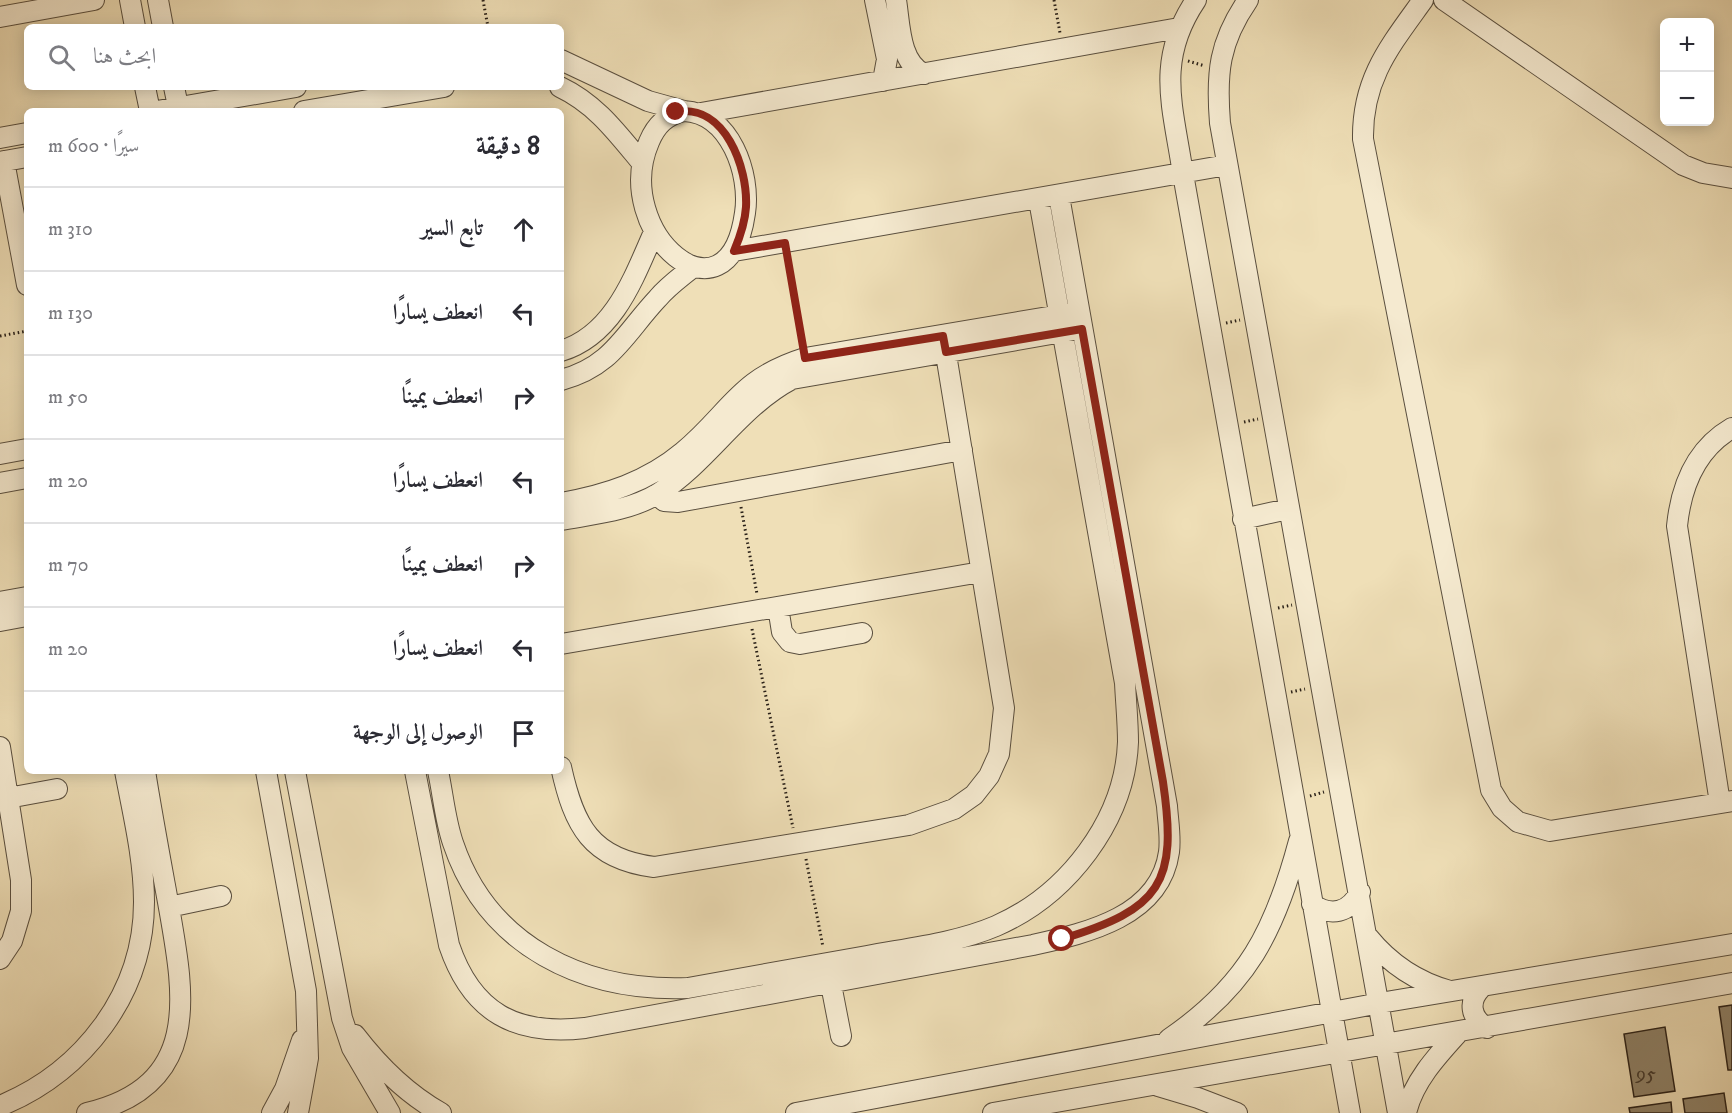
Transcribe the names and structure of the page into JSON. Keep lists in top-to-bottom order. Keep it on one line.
{"house_numbers":["95"],"page":{"map_buttons":["+","−"],"search":"ابحث هنا","heading":["8 دقيقة","سيرًا · 600 m"],"list":[["تابع السير","310 m"],["انعطف يسارًا","130 m"],["انعطف يمينًا","50 m"],["انعطف يسارًا","20 m"],["انعطف يمينًا","70 m"],["انعطف يسارًا","20 m"],"الوصول إلى الوجهة"]}}
